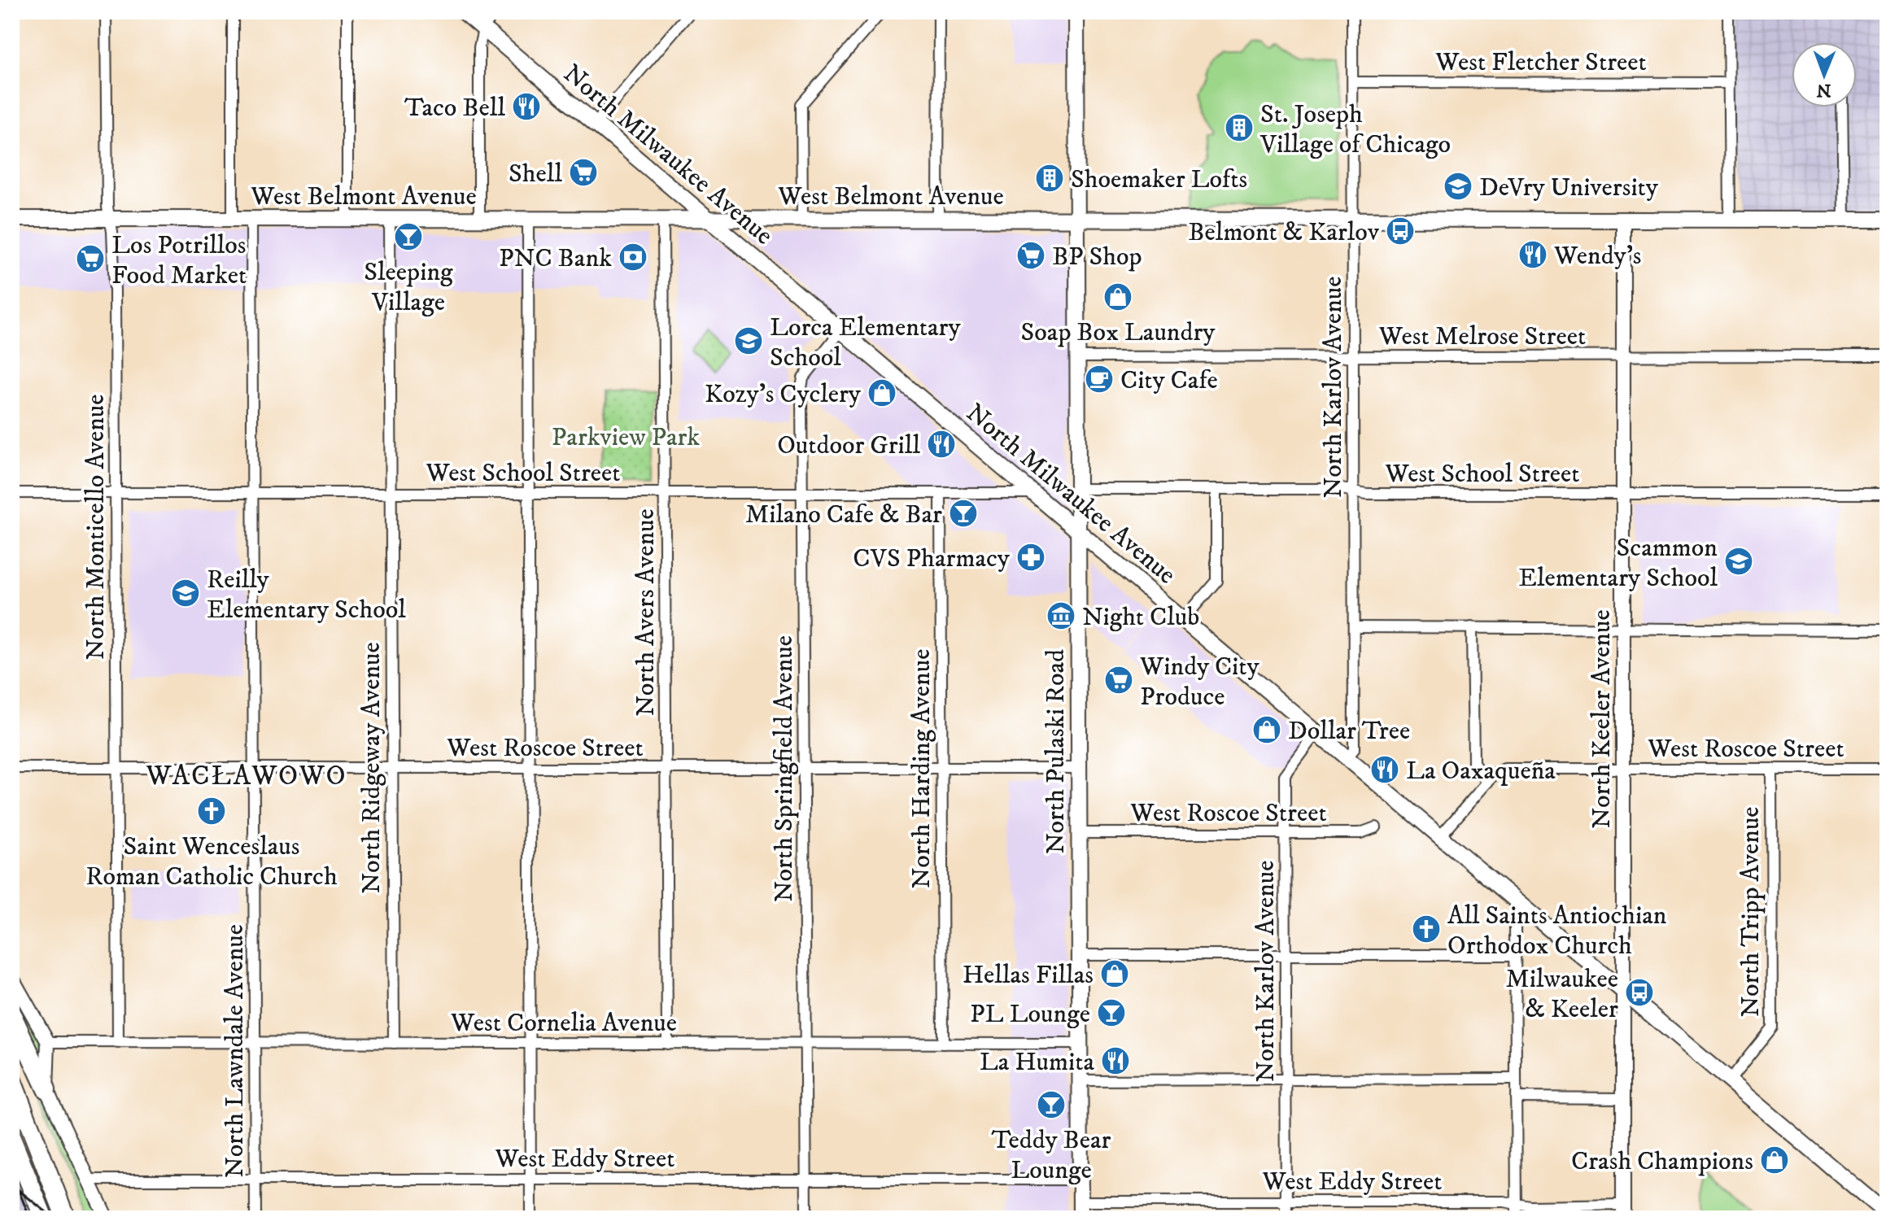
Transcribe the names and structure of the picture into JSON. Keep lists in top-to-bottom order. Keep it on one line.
{"streets":{"main road":["North Milwaukee Avenue","West Belmont Avenue","North Pulaski Road"],"street":["West Fletcher Street","West Melrose Street","North Karlov Avenue","West School Street","North Monticello Avenue","North Avers Avenue","North Keeler Avenue","West Roscoe Street","North Ridgeway Avenue","North Springfield Avenue","North Harding Avenue","North Tripp Avenue","West Cornelia Avenue","North Lawndale Avenue","West Eddy Street"]},"crossings":[["West Fletcher Street","North Karlov Avenue"],["North Milwaukee Avenue","West Belmont Avenue"],["North Milwaukee Avenue","North Karlov Avenue"],["North Milwaukee Avenue","West School Street"],["North Milwaukee Avenue","North Keeler Avenue"],["North Milwaukee Avenue","West Roscoe Street"],["North Milwaukee Avenue","North Pulaski Road"],["North Milwaukee Avenue","North Springfield Avenue"],["North Milwaukee Avenue","North Tripp Avenue"],["West Belmont Avenue","North Karlov Avenue"],["West Belmont Avenue","North Monticello Avenue"],["West Belmont Avenue","North Avers Avenue"],["West Belmont Avenue","North Keeler Avenue"],["West Belmont Avenue","North Pulaski Road"],["West Belmont Avenue","North Ridgeway Avenue"],["West Belmont Avenue","North Lawndale Avenue"],["West Melrose Street","North Karlov Avenue"],["West Melrose Street","North Keeler Avenue"],["West Melrose Street","North Pulaski Road"],["North Karlov Avenue","West School Street"],["North Karlov Avenue","West Roscoe Street"],["North Karlov Avenue","West Eddy Street"],["West School Street","North Monticello Avenue"],["West School Street","North Avers Avenue"],["West School Street","North Keeler Avenue"],["West School Street","North Pulaski Road"],["West School Street","North Ridgeway Avenue"],["West School Street","North Springfield Avenue"],["West School Street","North Harding Avenue"],["West School Street","North Lawndale Avenue"],["North Monticello Avenue","West Roscoe Street"],["North Monticello Avenue","West Cornelia Avenue"],["North Avers Avenue","West Roscoe Street"],["North Avers Avenue","West Cornelia Avenue"],["North Keeler Avenue","West Roscoe Street"],["North Keeler Avenue","West Eddy Street"],["West Roscoe Street","North Pulaski Road"],["West Roscoe Street","North Ridgeway Avenue"],["West Roscoe Street","North Springfield Avenue"],["West Roscoe Street","North Harding Avenue"],["West Roscoe Street","North Tripp Avenue"],["West Roscoe Street","North Lawndale Avenue"],["North Pulaski Road","West Cornelia Avenue"],["North Pulaski Road","West Eddy Street"],["North Ridgeway Avenue","West Cornelia Avenue"],["North Springfield Avenue","West Cornelia Avenue"],["North Springfield Avenue","West Eddy Street"],["North Harding Avenue","West Cornelia Avenue"],["West Cornelia Avenue","North Lawndale Avenue"],["North Lawndale Avenue","West Eddy Street"]],"districts":["WACŁAWOWO"],"parks":["Parkview Park"],"places":{"restaurant":["Taco Bell","Wendy's","Outdoor Grill","La Oaxaqueña","La Humita"],"building":["St. Joseph Village of Chicago","Shoemaker Lofts"],"supermarket":["Shell","BP Shop","Los Potrillos Food Market","Windy City Produce"],"school or university":["DeVry University","Lorca Elementary School","Scammon Elementary School","Reilly Elementary School"],"bus stop":["Belmont & Karlov","Milwaukee & Keeler"],"bar":["Sleeping Village","Milano Cafe & Bar","PL Lounge","Teddy Bear Lounge"],"bank":["PNC Bank"],"shop":["Soap Box Laundry","Kozy's Cyclery","Dollar Tree","Hellas Fillas","Crash Champions"],"cafe":["City Cafe"],"pharmacy":["CVS Pharmacy"],"museum":["Night Club"],"church":["Saint Wenceslaus Roman Catholic Church","All Saints Antiochian Orthodox Church"]},"north":"bottom"}
